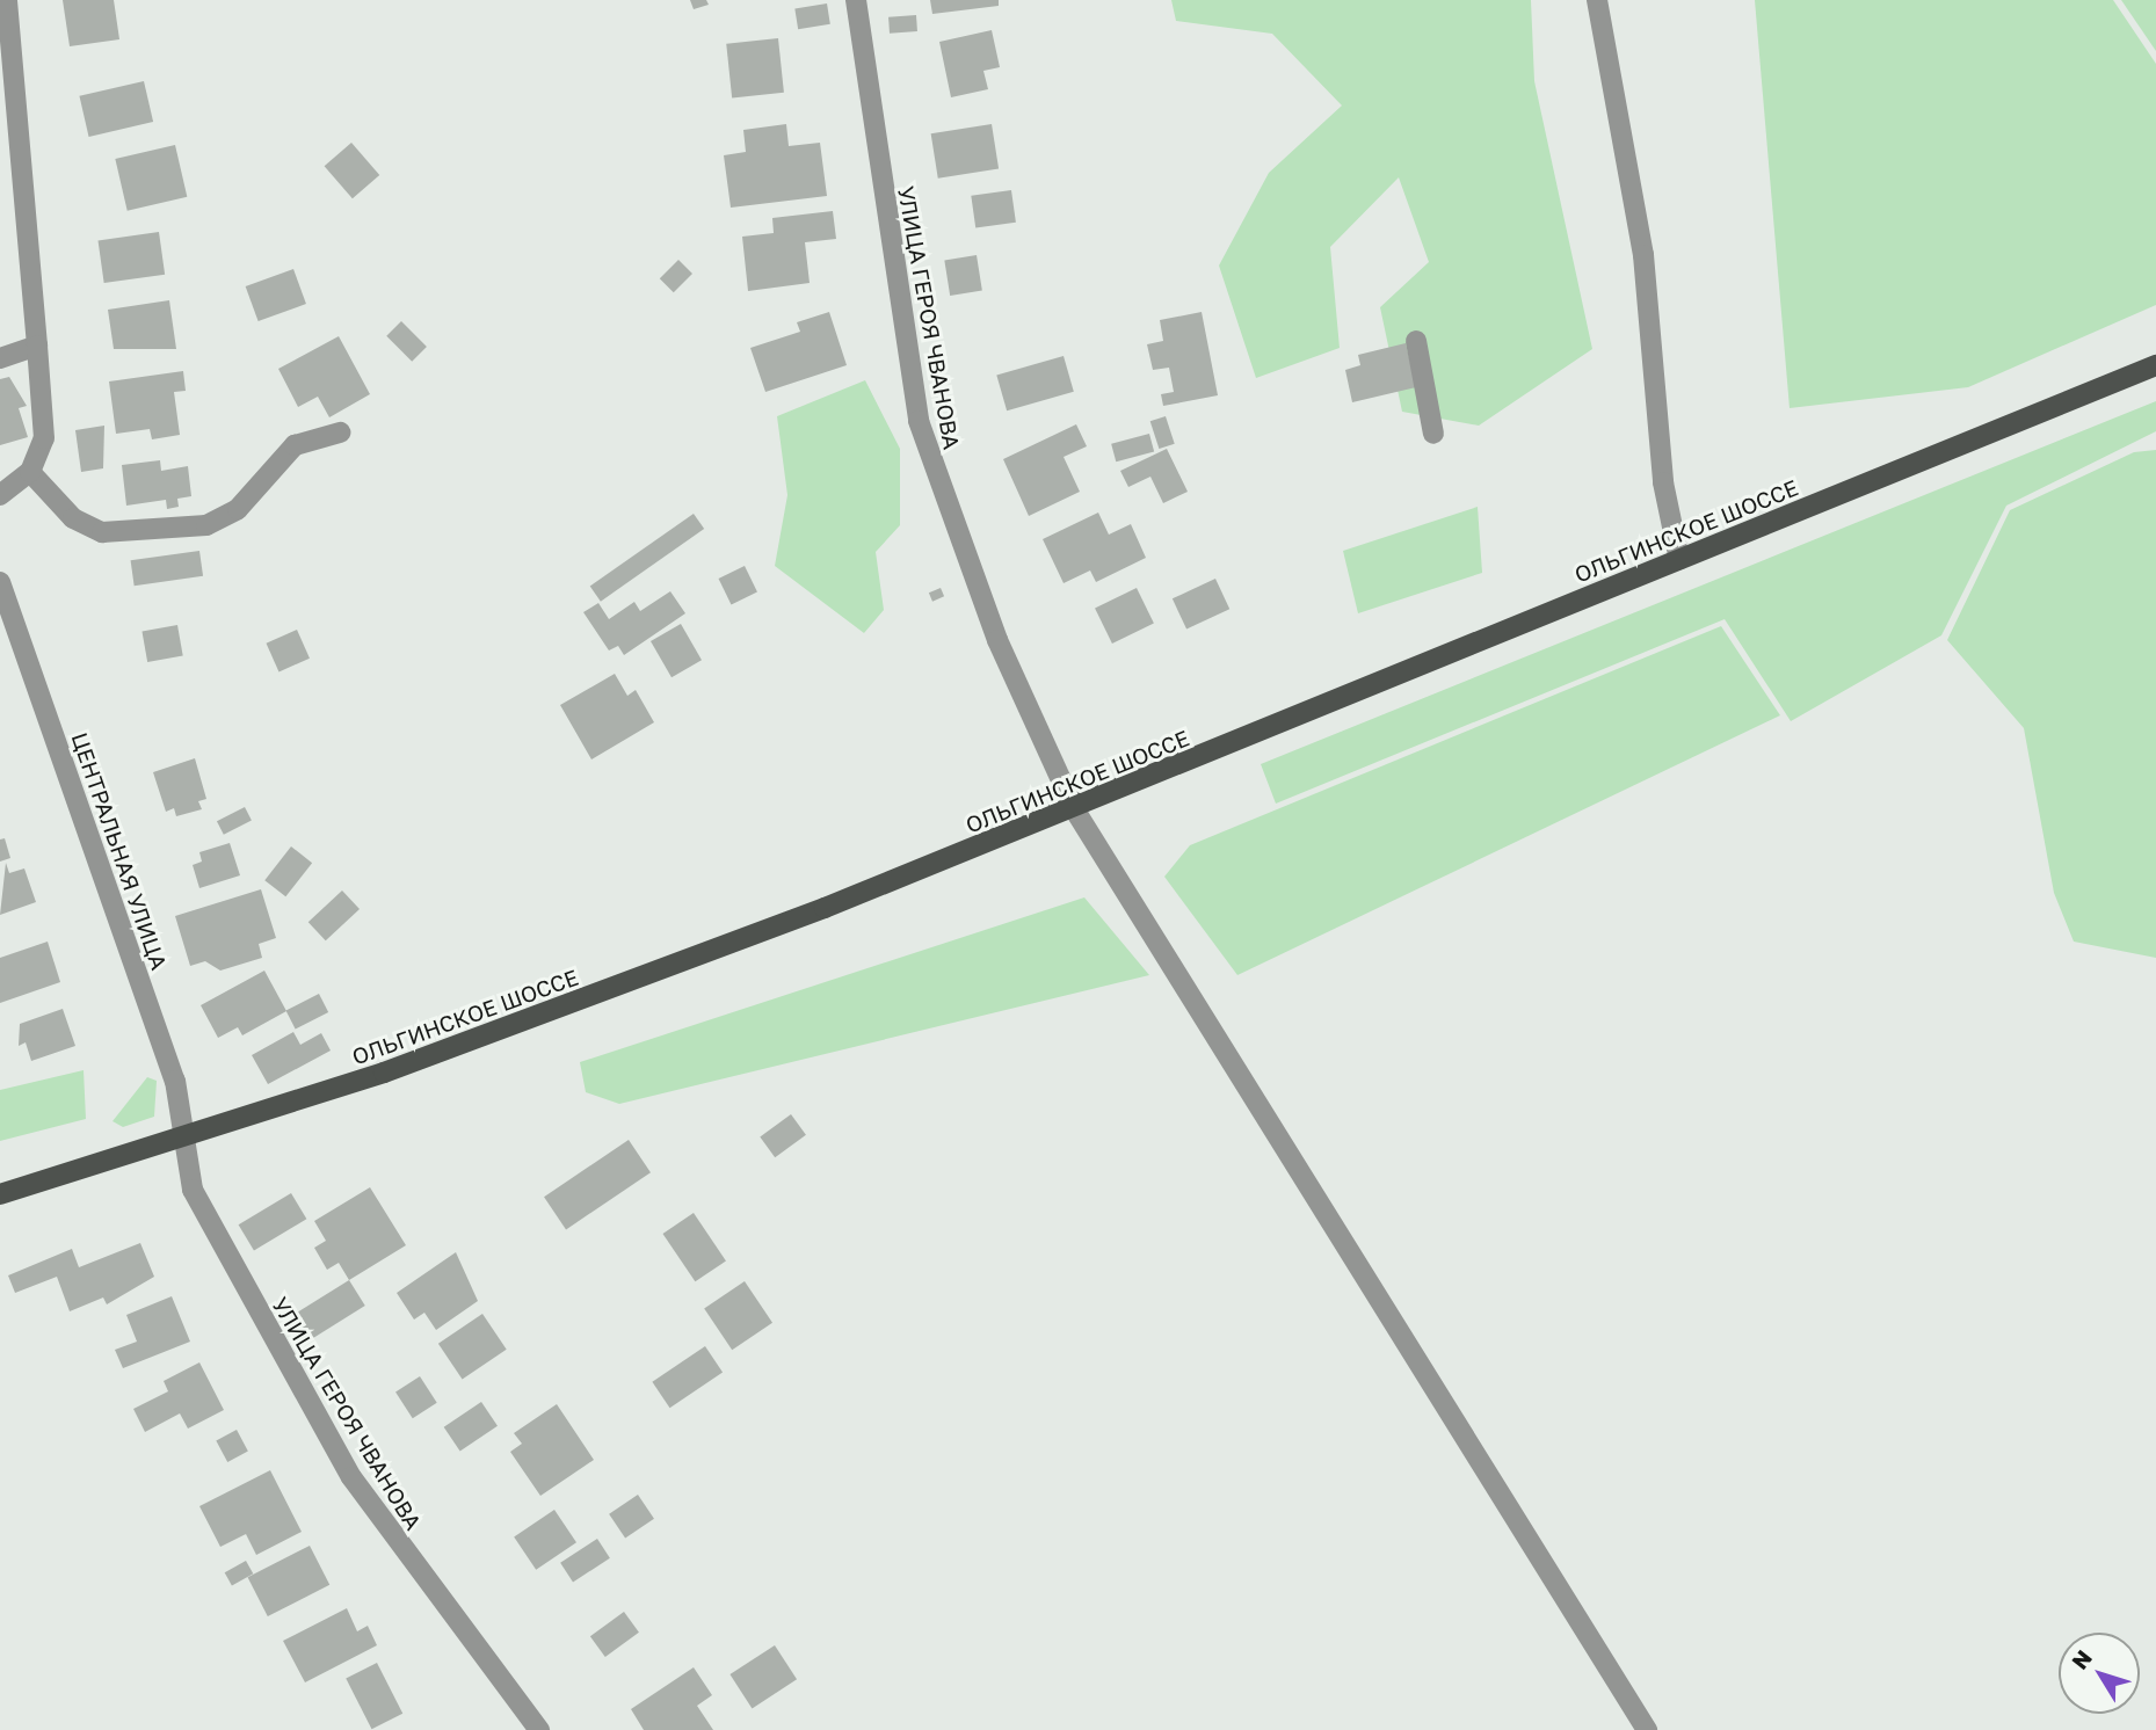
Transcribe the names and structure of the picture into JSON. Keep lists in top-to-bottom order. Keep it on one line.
{"streets":{"main road":["ОЛЬГИНСКОЕ ШОССЕ"],"street":["УЛИЦА ГЕРОЯ ЧВАНОВА","ЦЕНТРАЛЬНАЯ УЛИЦА"]},"crossings":[["УЛИЦА ГЕРОЯ ЧВАНОВА","ОЛЬГИНСКОЕ ШОССЕ"],["УЛИЦА ГЕРОЯ ЧВАНОВА","ЦЕНТРАЛЬНАЯ УЛИЦА"],["ОЛЬГИНСКОЕ ШОССЕ","ЦЕНТРАЛЬНАЯ УЛИЦА"]],"north":"top left"}
